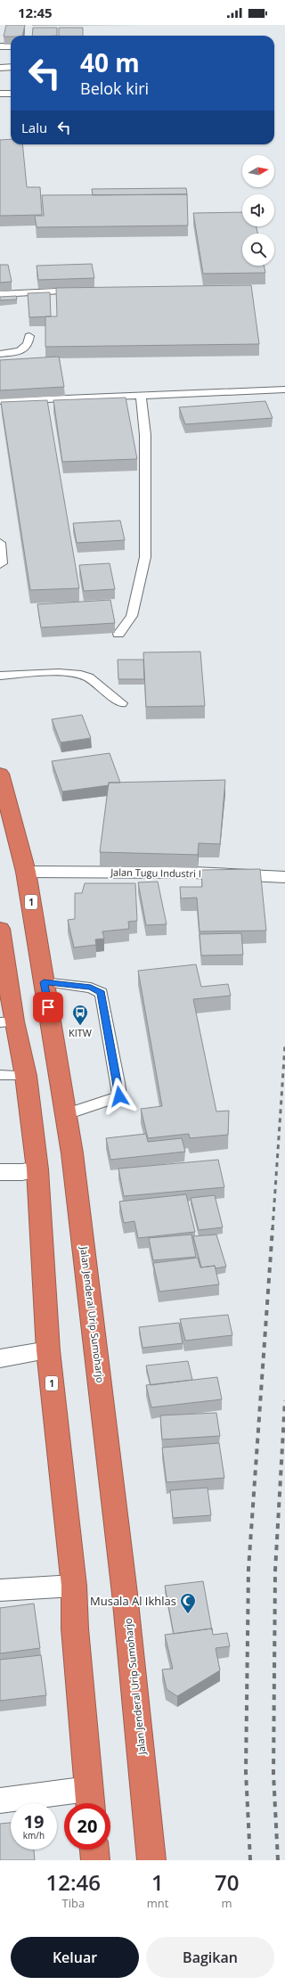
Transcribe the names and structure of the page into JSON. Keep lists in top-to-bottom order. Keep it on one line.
{"streets":{"highway":["1","Jalan Jenderal Urip Sumoharjo"],"street":["Jalan Tugu Industri I"]},"crossings":[["Jalan Tugu Industri I","Jalan Jenderal Urip Sumoharjo"]],"places":{"bus stop":["KITW"],"mosque":["Musala Al Ikhlas"]},"north":"right","page":{"status":"12:45","turn":["40 m","Belok kiri"],"then":"Lalu","speed":"19 km/h","limit":"20","eta":["12:46","Tiba","1","mnt","70","m"],"buttons":["Keluar","Bagikan"]}}
